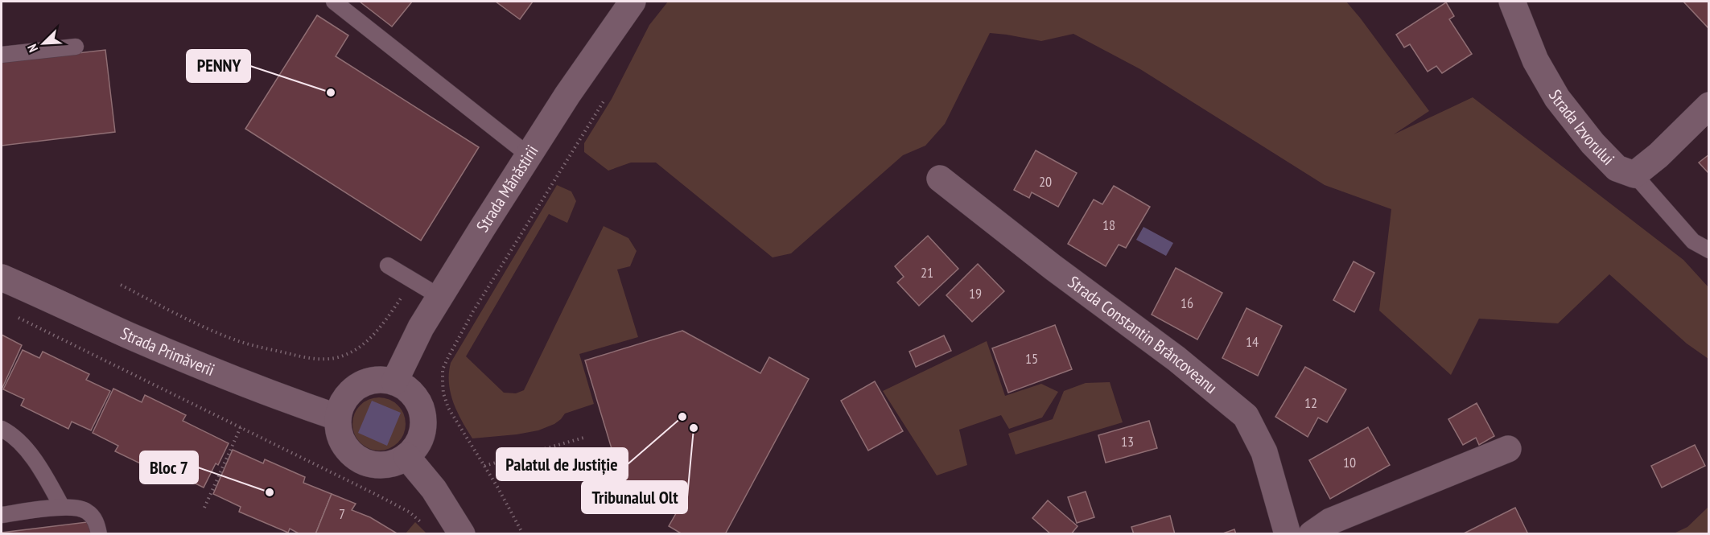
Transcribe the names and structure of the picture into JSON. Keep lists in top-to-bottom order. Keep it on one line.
{"streets":{"street":["Strada Izvorului","Strada Mănăstirii","Strada Constantin Brâncoveanu","Strada Primăverii"]},"crossings":[["Strada Mănăstirii","Strada Primăverii"]],"places":["PENNY","Palatul de Justiție","Tribunalul Olt","Bloc 7"],"house_numbers":["20","18","21","19","16","14","15","12","13","10","7"],"north":"bottom left"}
